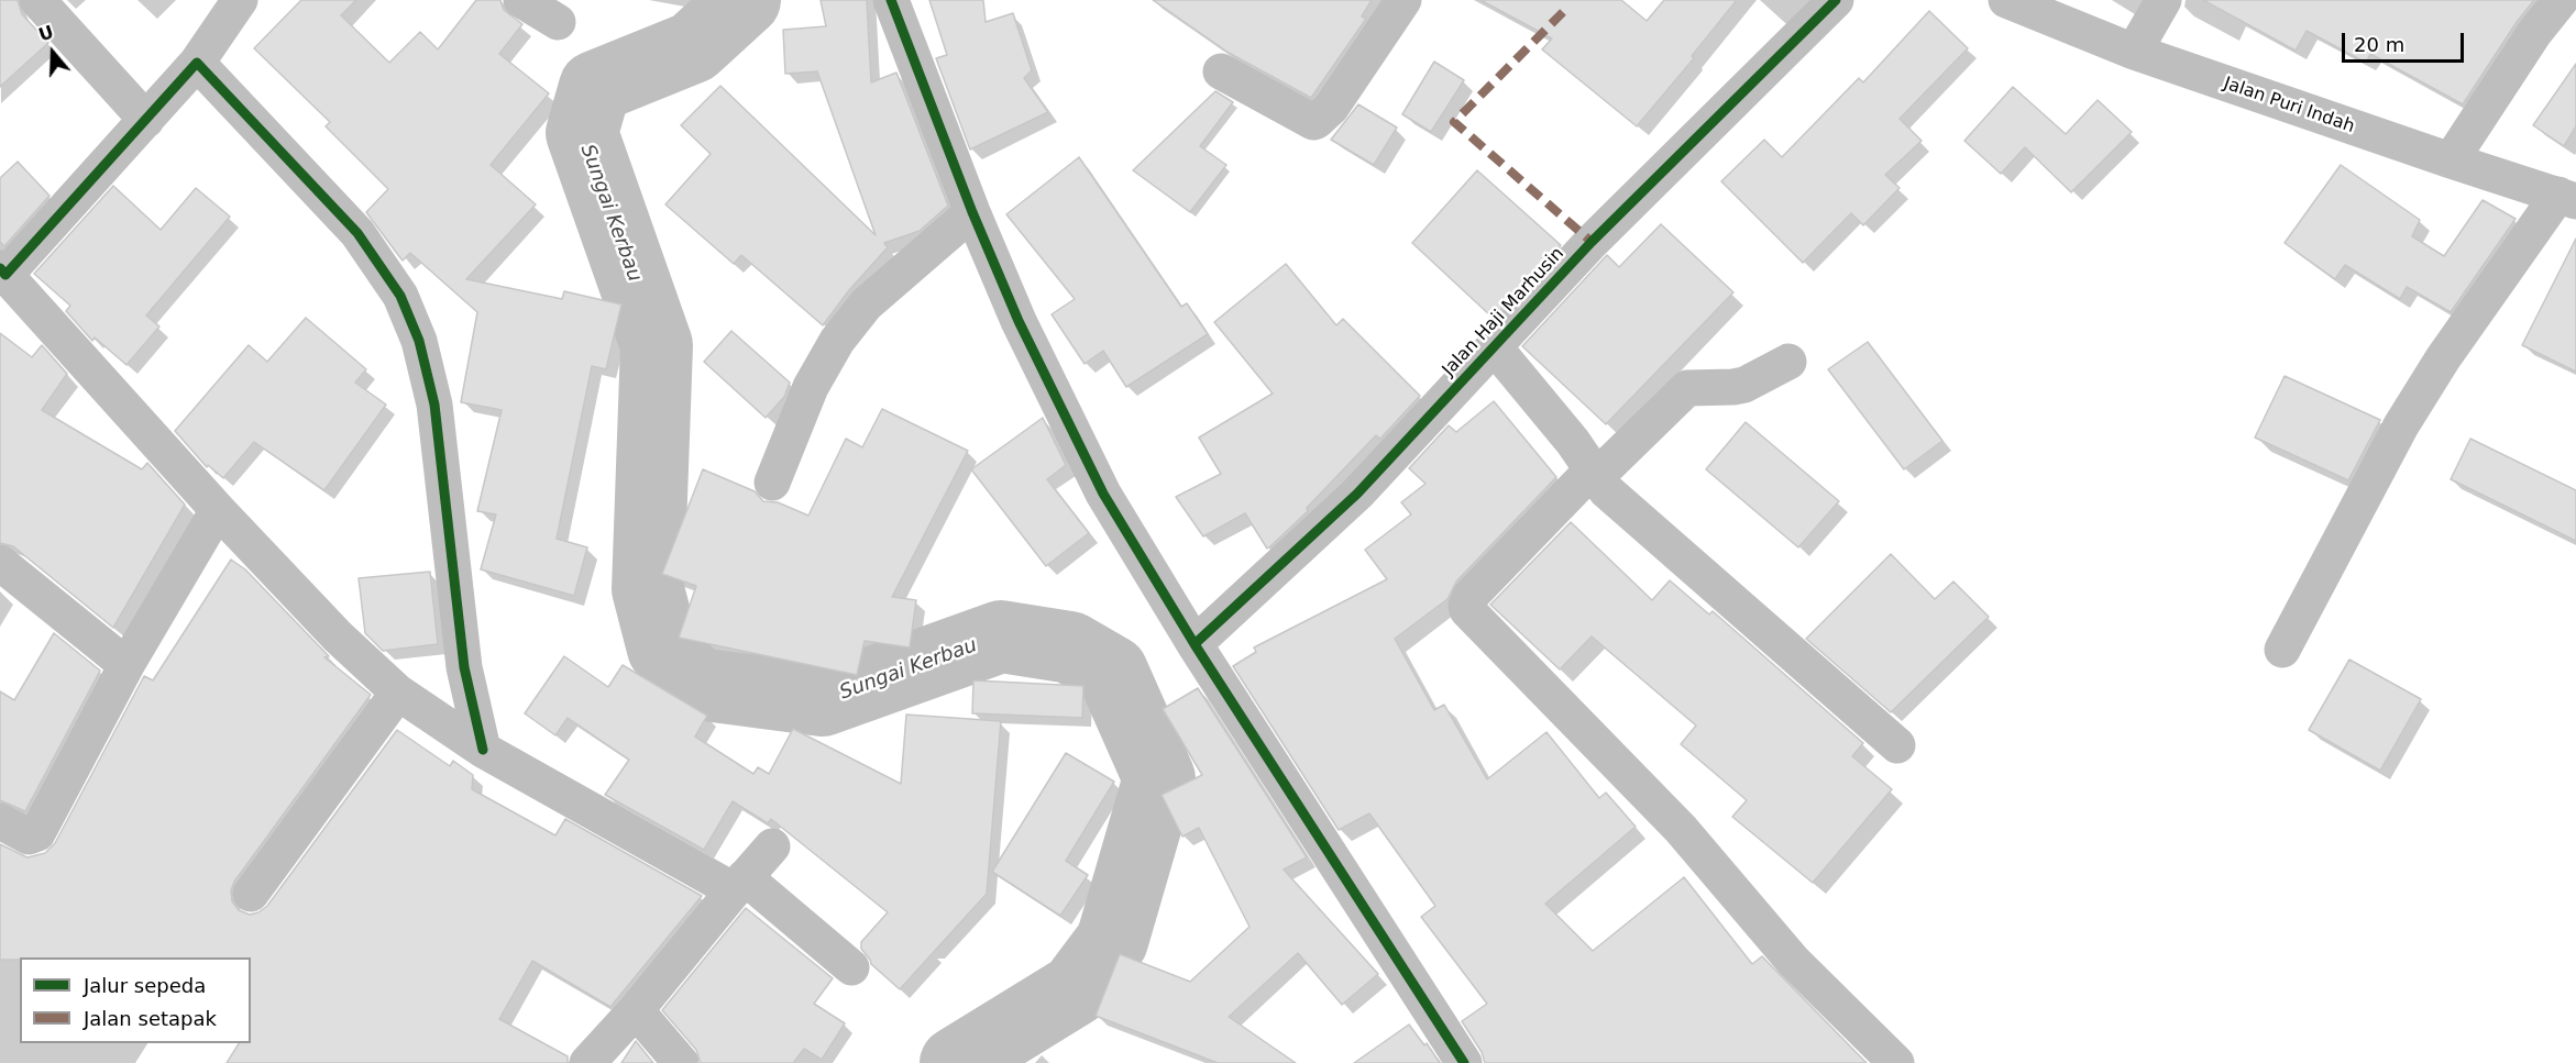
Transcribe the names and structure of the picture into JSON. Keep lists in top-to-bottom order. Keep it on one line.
{"streets":{"street":["Jalan Puri Indah","Jalan Haji Marhusin"]},"water":["Sungai Kerbau"],"legend":["Jalur sepeda","Jalan setapak"],"scale_bar":"20 m","north":"top"}
